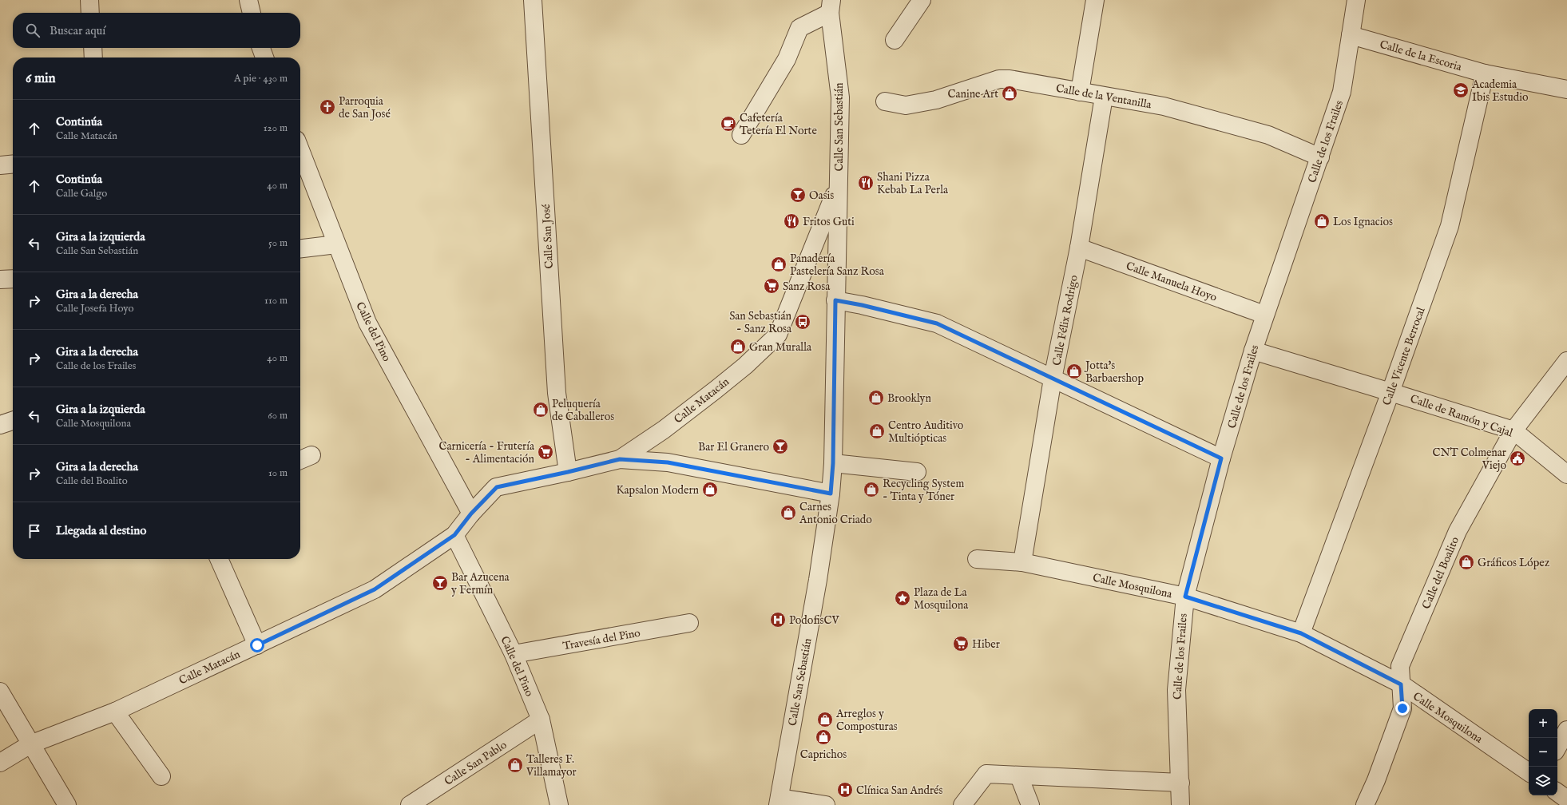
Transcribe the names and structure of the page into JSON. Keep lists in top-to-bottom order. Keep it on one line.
{"streets":{"street":["Calle de la Escoria","Calle de la Ventanilla","Calle San Sebastián","Calle de los Frailes","Calle San José","Calle Manuela Hoyo","Calle Félix Rodrigo","Calle del Pino","Calle Vicente Berrocal","Calle Matacán","Calle de Ramón y Cajal","Calle del Boalito","Calle Mosquilona","Travesía del Pino","Calle San Pablo"]},"crossings":[["Calle de la Escoria","Calle de los Frailes"],["Calle de la Escoria","Calle Vicente Berrocal"],["Calle de la Ventanilla","Calle de los Frailes"],["Calle de la Ventanilla","Calle Félix Rodrigo"],["Calle San Sebastián","Calle Matacán"],["Calle de los Frailes","Calle Manuela Hoyo"],["Calle de los Frailes","Calle de Ramón y Cajal"],["Calle de los Frailes","Calle Mosquilona"],["Calle San José","Calle Matacán"],["Calle Manuela Hoyo","Calle Félix Rodrigo"],["Calle Félix Rodrigo","Calle Mosquilona"],["Calle del Pino","Calle Matacán"],["Calle del Pino","Travesía del Pino"],["Calle del Pino","Calle San Pablo"],["Calle Vicente Berrocal","Calle de Ramón y Cajal"],["Calle Vicente Berrocal","Calle Mosquilona"],["Calle de Ramón y Cajal","Calle del Boalito"],["Calle del Boalito","Calle Mosquilona"]],"places":{"school or university":["Academia Ibis Estudio"],"shop":["Canine Art","Los Ignacios","Panadería Pastelería Sanz Rosa","Gran Muralla","Jotta's Barbaershop","Brooklyn","Peluquería de Caballeros","Centro Auditivo Multiópticas","Kapsalon Modern","Recycling System - Tinta y Tóner","Carnes Antonio Criado","Gráficos López","Arreglos y Composturas","Caprichos","Talleres F. Villamayor"],"church":["Parroquia de San José"],"cafe":["Cafetería Tetería El Norte"],"restaurant":["Shani Pizza Kebab La Perla","Fritos Guti"],"bar":["Oasis","Bar El Granero","Bar Azucena y Fermín"],"supermarket":["Sanz Rosa","Carnicería - Frutería - Alimentación","Hiber"],"bus stop":["San Sebastián - Sanz Rosa"],"public building":["CNT Colmenar Viejo"],"place":["Plaza de La Mosquilona"],"hospital":["PodofisCV","Clínica San Andrés"]},"page":{"search":"Buscar aquí","heading":["6 min","A pie · 430 m"],"list":[["Continúa","Calle Matacán","120 m"],["Continúa","Calle Galgo","40 m"],["Gira a la izquierda","Calle San Sebastián","50 m"],["Gira a la derecha","Calle Josefa Hoyo","110 m"],["Gira a la derecha","Calle de los Frailes","40 m"],["Gira a la izquierda","Calle Mosquilona","60 m"],["Gira a la derecha","Calle del Boalito","10 m"],"Llegada al destino"],"map_buttons":["+","−"]}}
